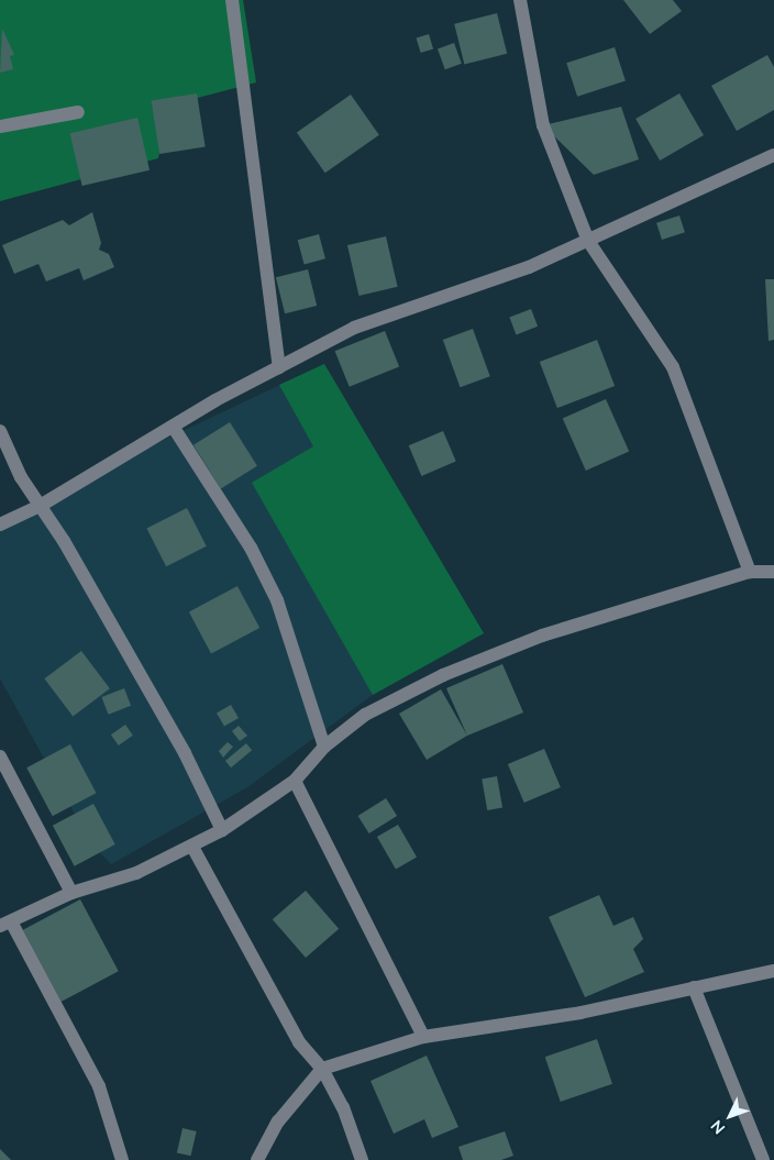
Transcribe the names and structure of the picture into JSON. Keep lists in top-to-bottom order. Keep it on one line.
{"north":"bottom left"}
